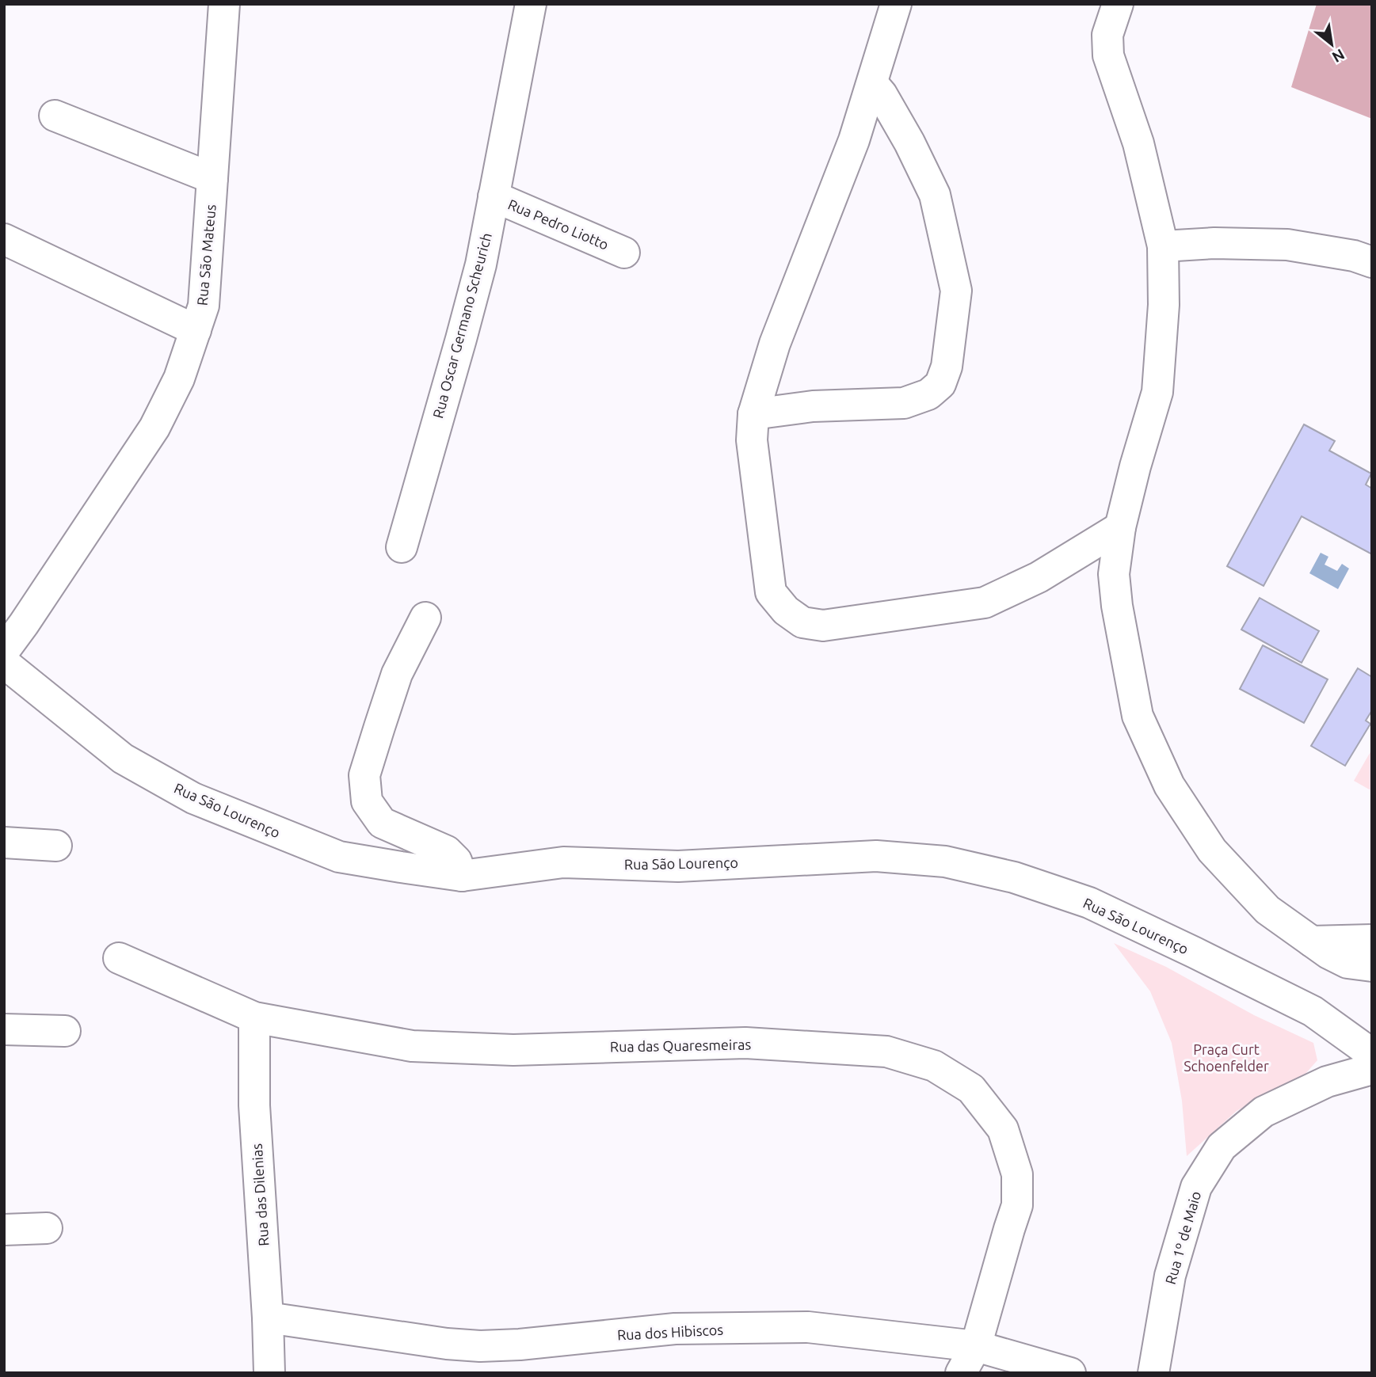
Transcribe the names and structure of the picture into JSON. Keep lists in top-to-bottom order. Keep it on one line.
{"streets":{"street":["Rua Pedro Liotto","Rua São Mateus","Rua Oscar Germano Scheurich","Rua São Lourenço","Rua das Quaresmeiras","Rua das Dilenias","Rua 1º de Maio","Rua dos Hibiscos"]},"crossings":[["Rua Pedro Liotto","Rua Oscar Germano Scheurich"],["Rua das Quaresmeiras","Rua das Dilenias"],["Rua das Quaresmeiras","Rua dos Hibiscos"],["Rua das Dilenias","Rua dos Hibiscos"]],"parks":["Praça Curt Schoenfelder"],"north":"bottom right"}
